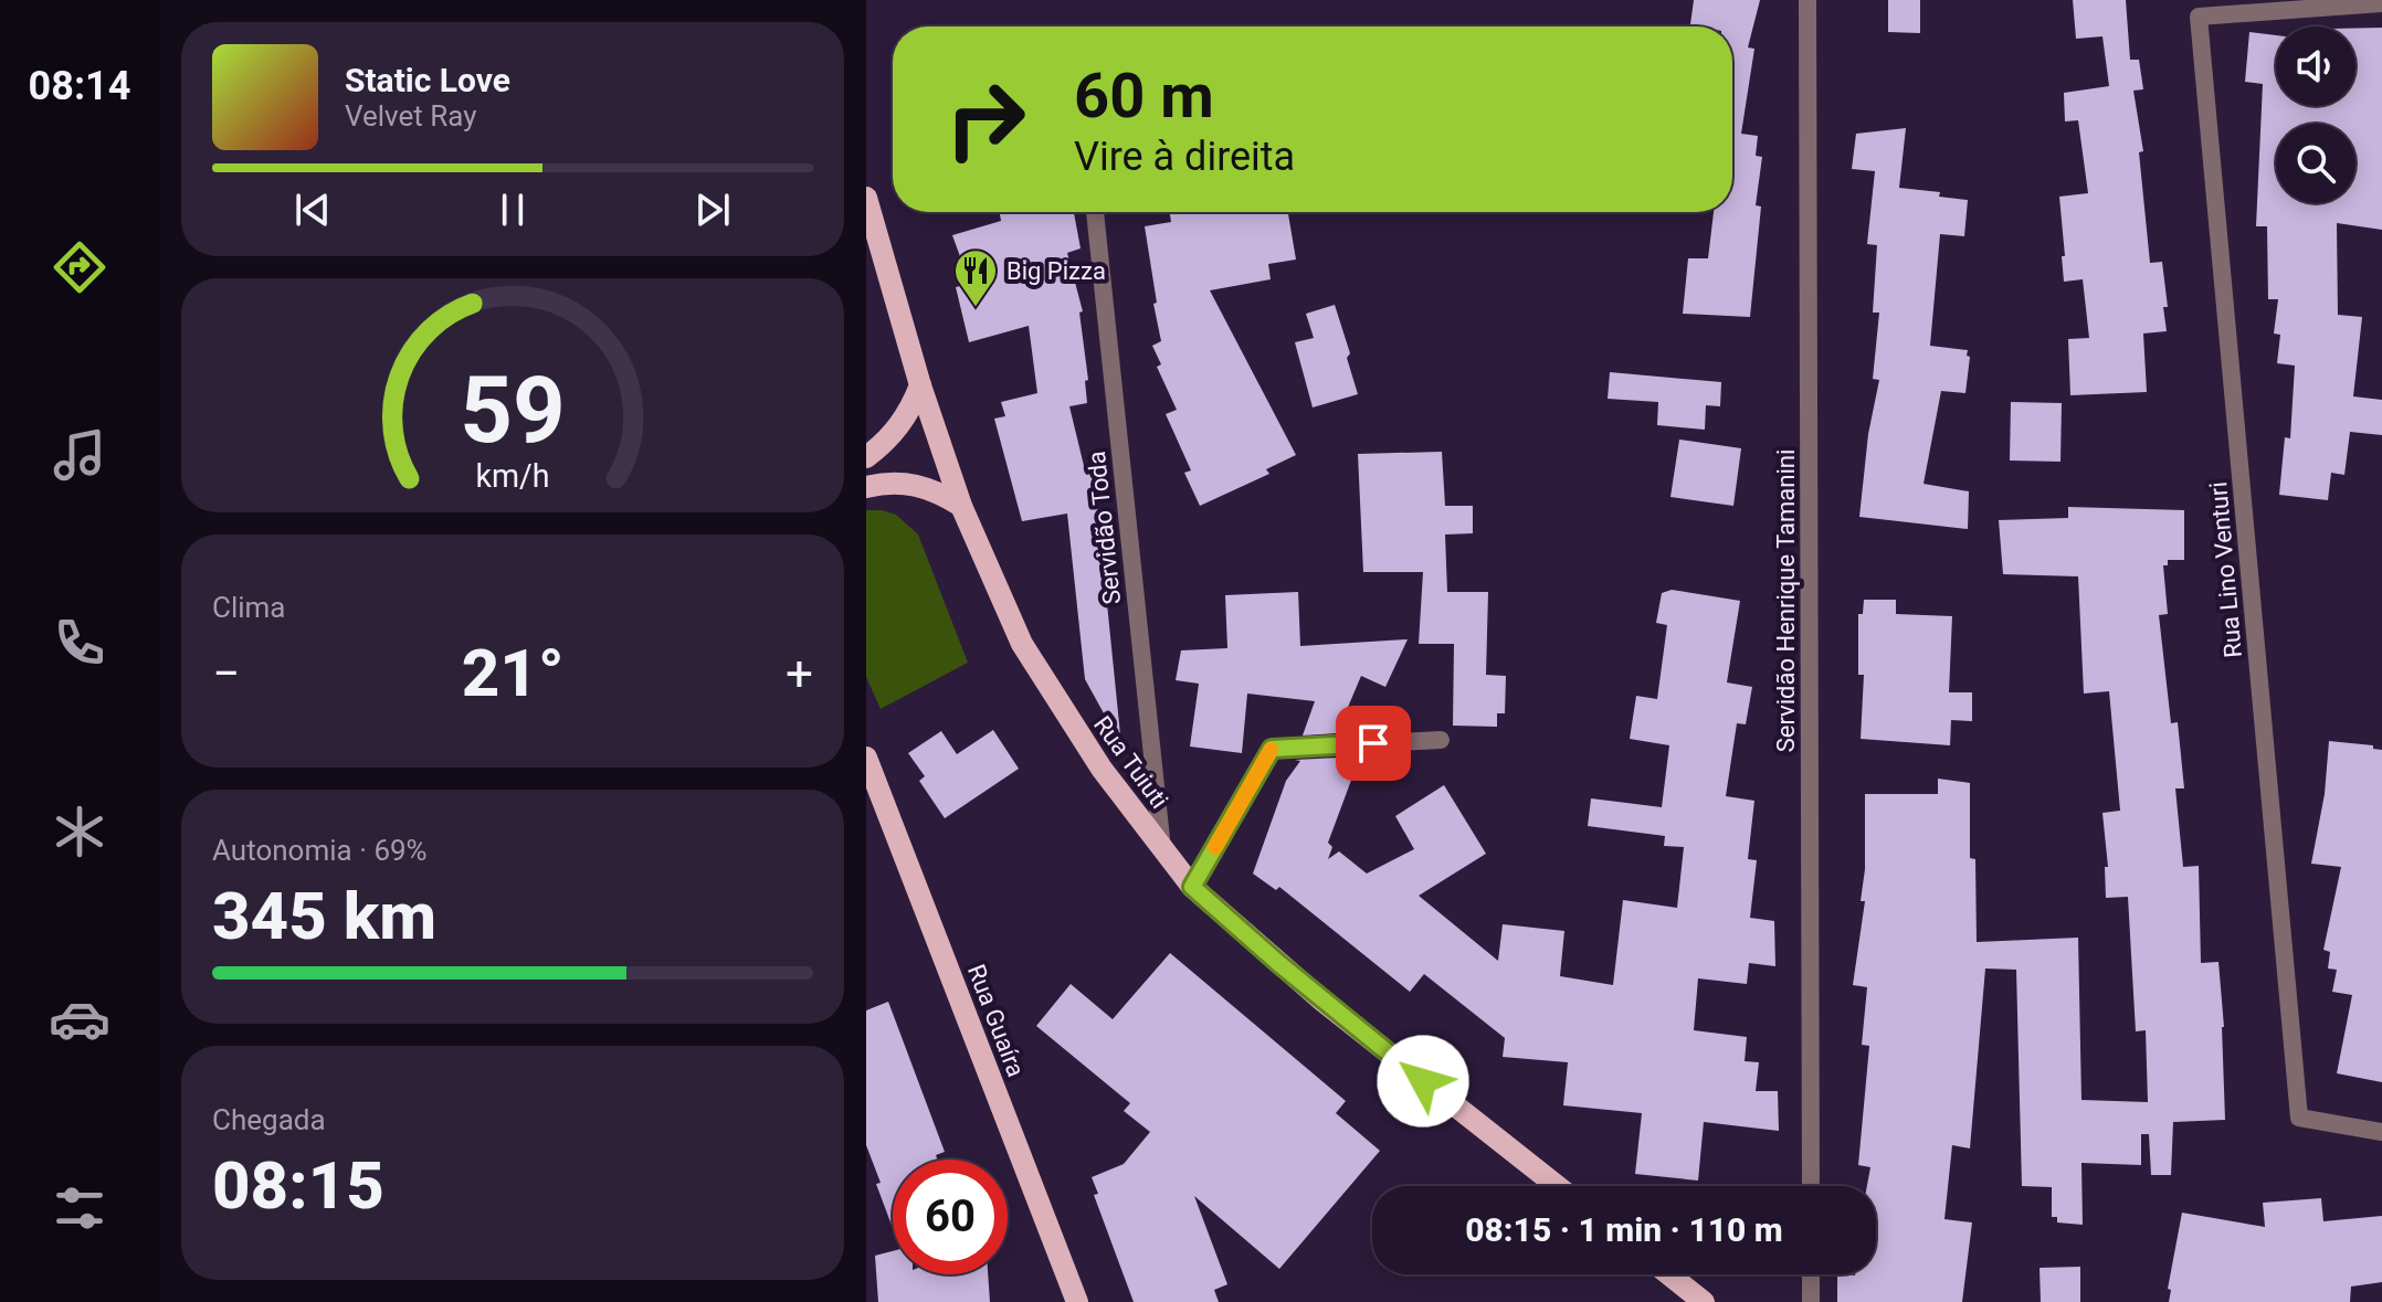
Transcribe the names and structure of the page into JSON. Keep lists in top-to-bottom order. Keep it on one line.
{"streets":{"main road":["Rua Tuiuti","Rua Guaíra"],"street":["Servidão Toda","Rua Lino Venturi","Servidão Henrique Tamanini"]},"crossings":[["Servidão Toda","Rua Tuiuti"]],"places":{"restaurant":["Big Pizza"]},"page":{"tabs":"08:14","turn":["60 m","Vire à direita"],"song":["Static Love","Velvet Ray"],"tile":["Clima",["Autonomia · 69%","345 km"],["Chegada","08:15"]],"heat":["−","21°","+"],"limit":"60","trip":"08:15 · 1 min · 110 m","gauge":["59","km/h"]}}
